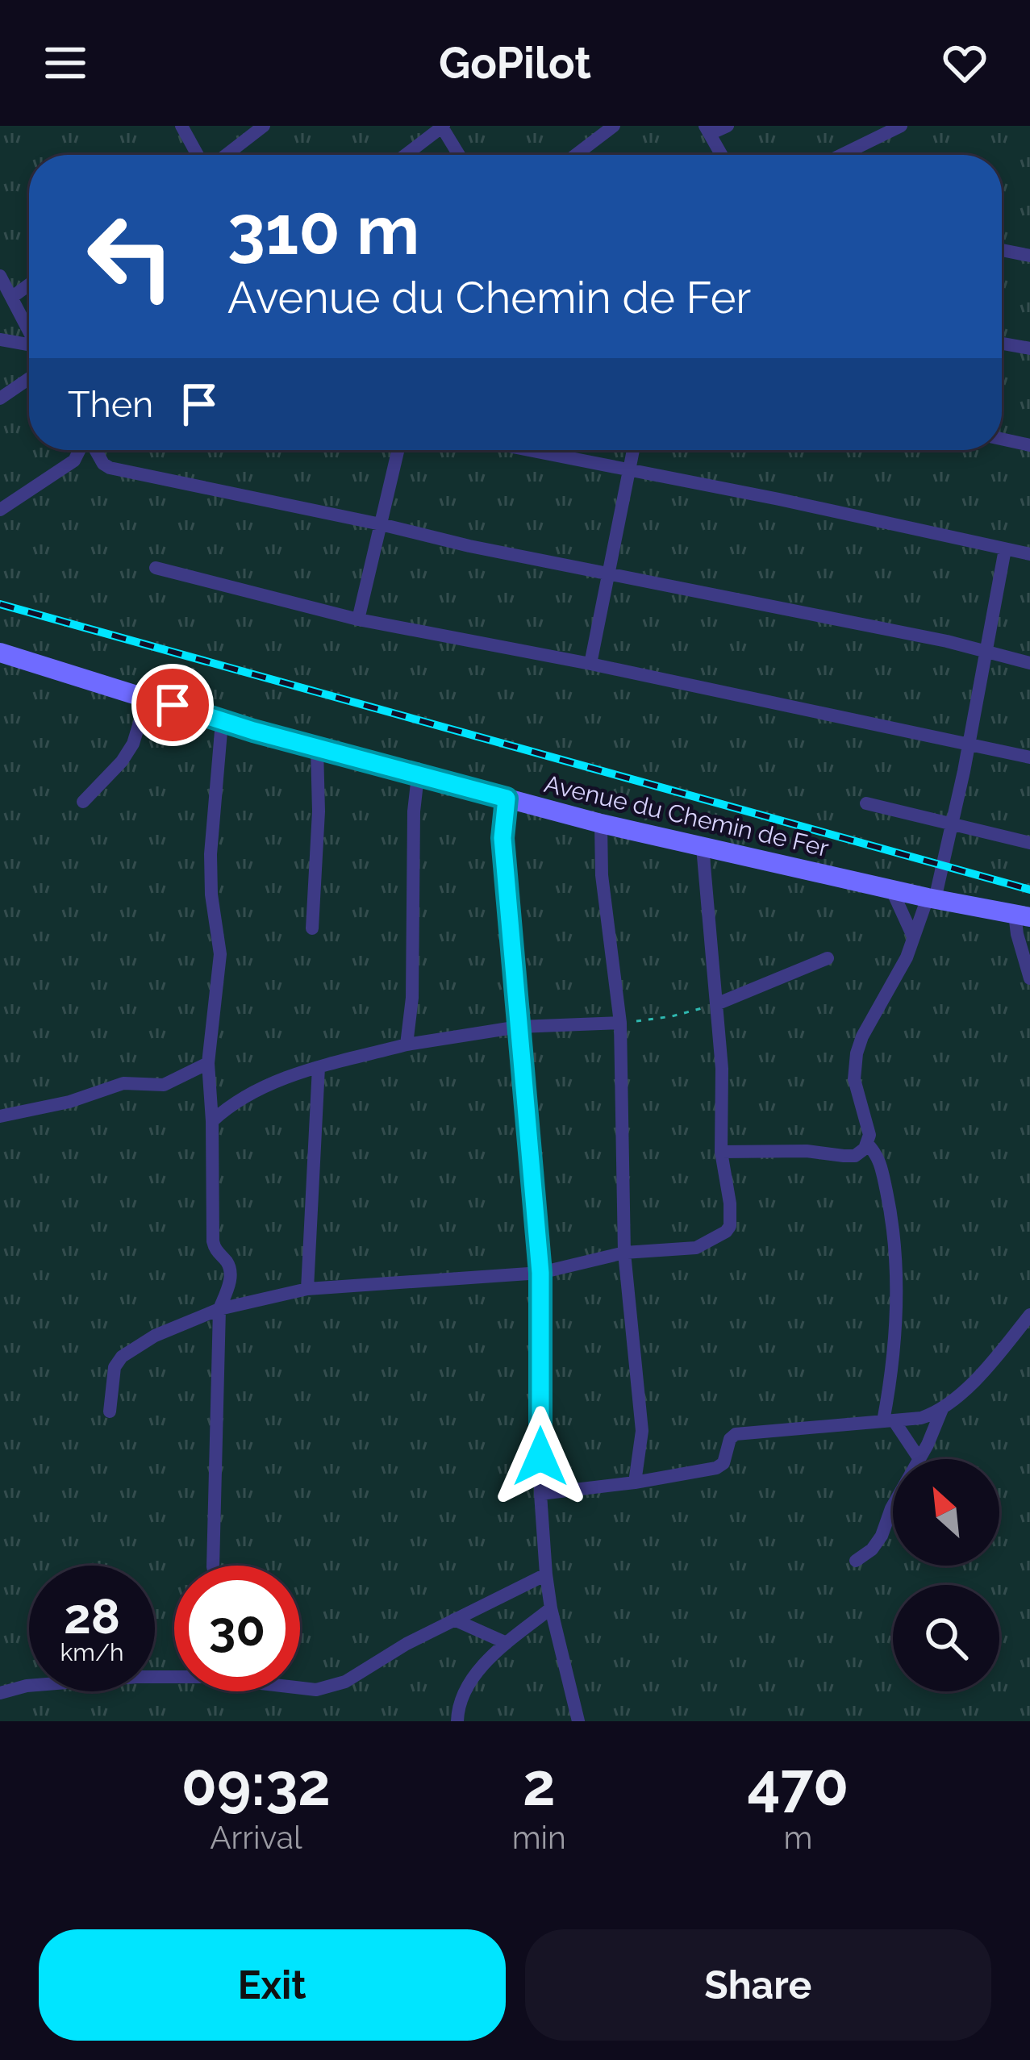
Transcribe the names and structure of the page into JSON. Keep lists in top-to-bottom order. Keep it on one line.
{"streets":{"street":["Avenue du Chemin de Fer"]},"north":"top left","page":{"header":"GoPilot","turn":["310 m","Avenue du Chemin de Fer"],"then":"Then","speed":"28 km/h","limit":"30","eta":["09:32","Arrival","2","min","470","m"],"buttons":["Exit","Share"]}}
